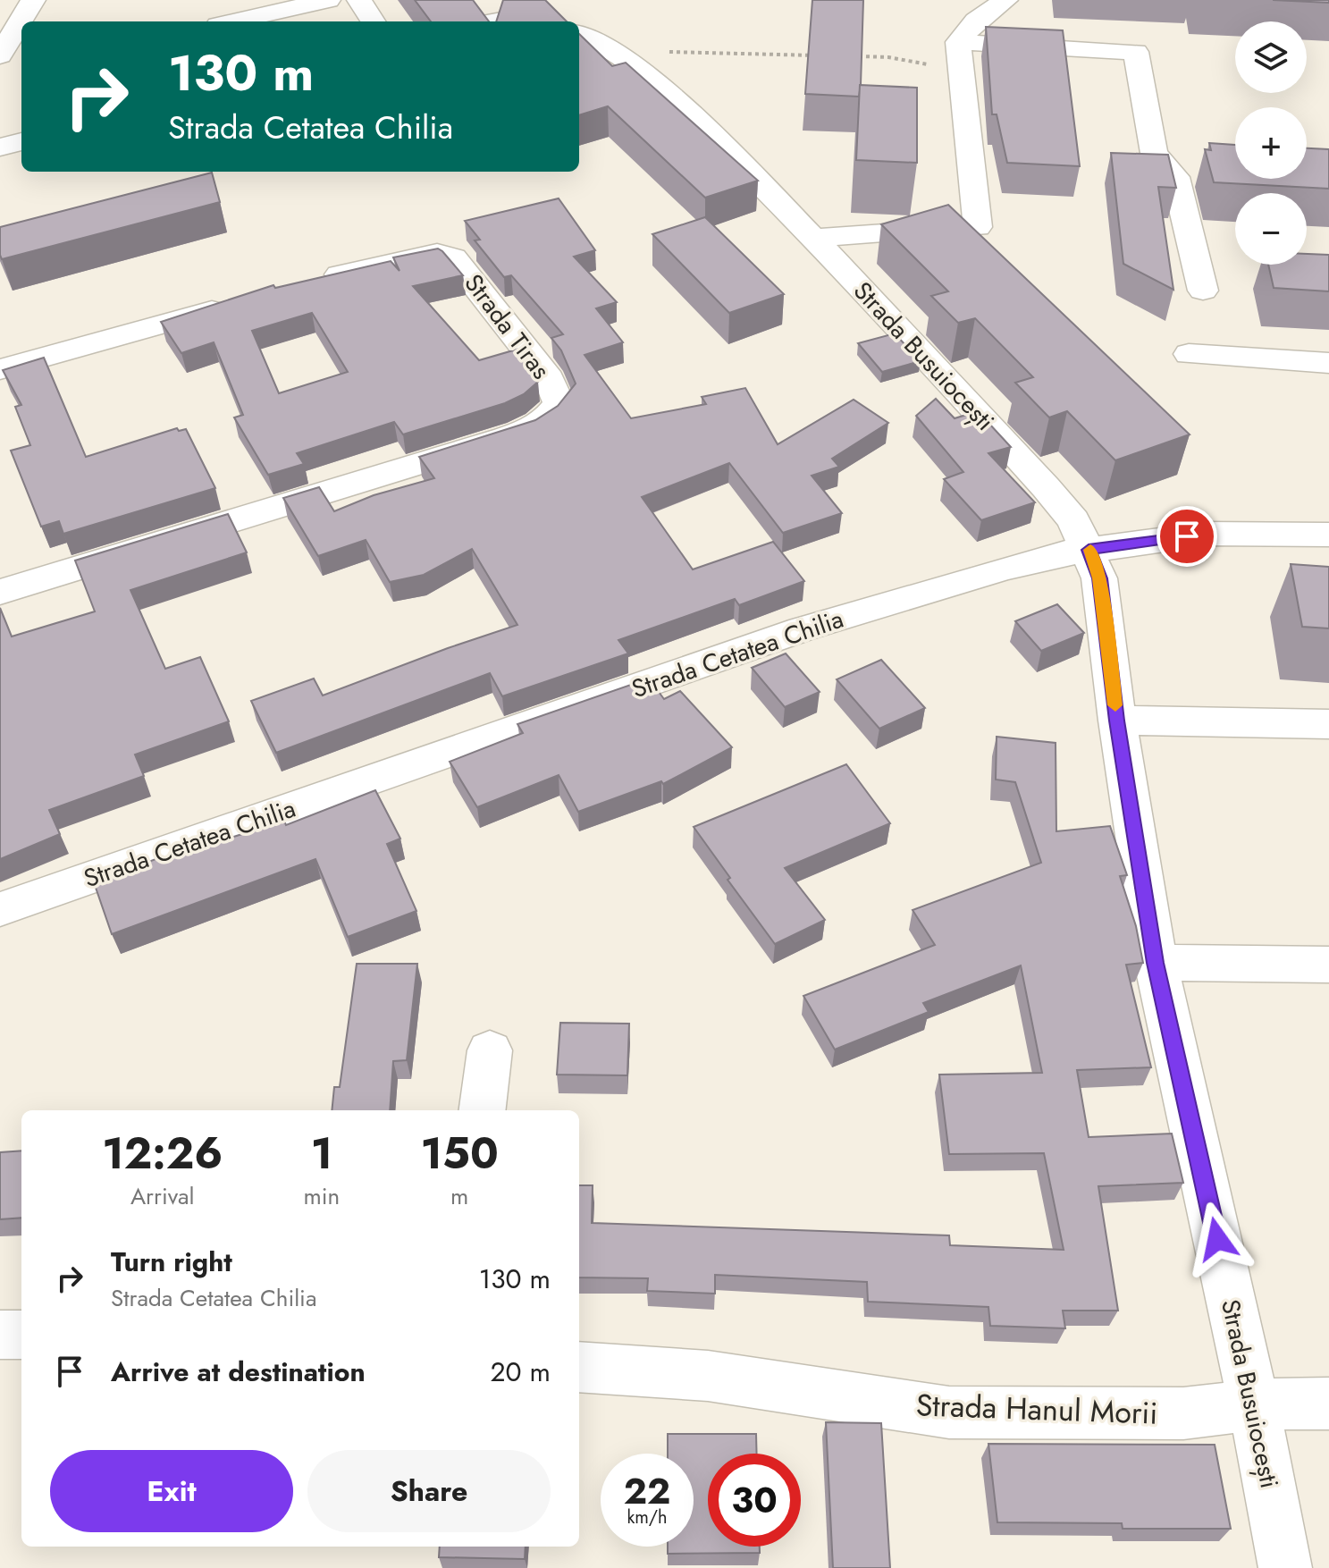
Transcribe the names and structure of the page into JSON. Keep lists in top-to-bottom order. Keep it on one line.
{"streets":{"street":["Strada Tiras","Strada Busuiocești","Strada Cetatea Chilia","Strada Hanul Morii"]},"crossings":[["Strada Busuiocești","Strada Cetatea Chilia"],["Strada Busuiocești","Strada Hanul Morii"]],"page":{"map_buttons":["+","−"],"turn":["130 m","Strada Cetatea Chilia"],"eta":["12:26","Arrival","1","min","150","m"],"list":[{"name":"Turn right","note":"Strada Cetatea Chilia","value":"130 m"},{"name":"Arrive at destination","value":"20 m"}],"buttons":["Exit","Share"],"speed":"22 km/h","limit":"30"}}
